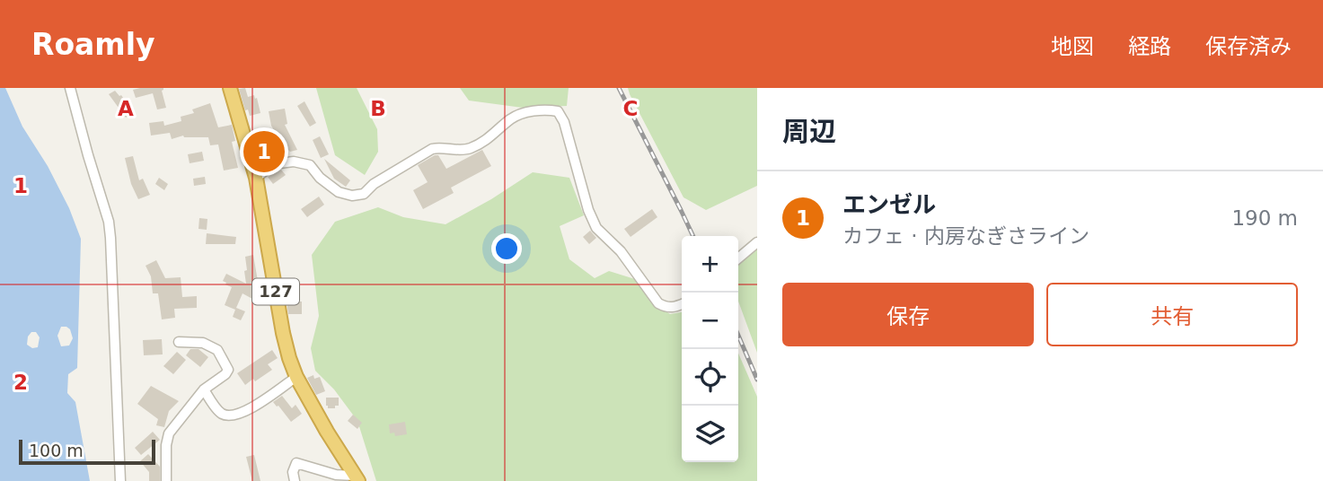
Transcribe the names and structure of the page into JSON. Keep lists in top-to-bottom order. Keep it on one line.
{"streets":{"highway":["127"]},"scale_bar":"100 m","page":{"header":"Roamly","nav":["地図","経路","保存済み"],"heading":"周辺","pins":"1","list":[{"mark":"1","name":"エンゼル","note":"カフェ · 内房なぎさライン","value":"190 m"}],"map_buttons":["+","−"],"buttons":["保存","共有"],"scale":"100 m"},"grid":{"columns":["A","B","C"],"rows":["1","2"]}}
